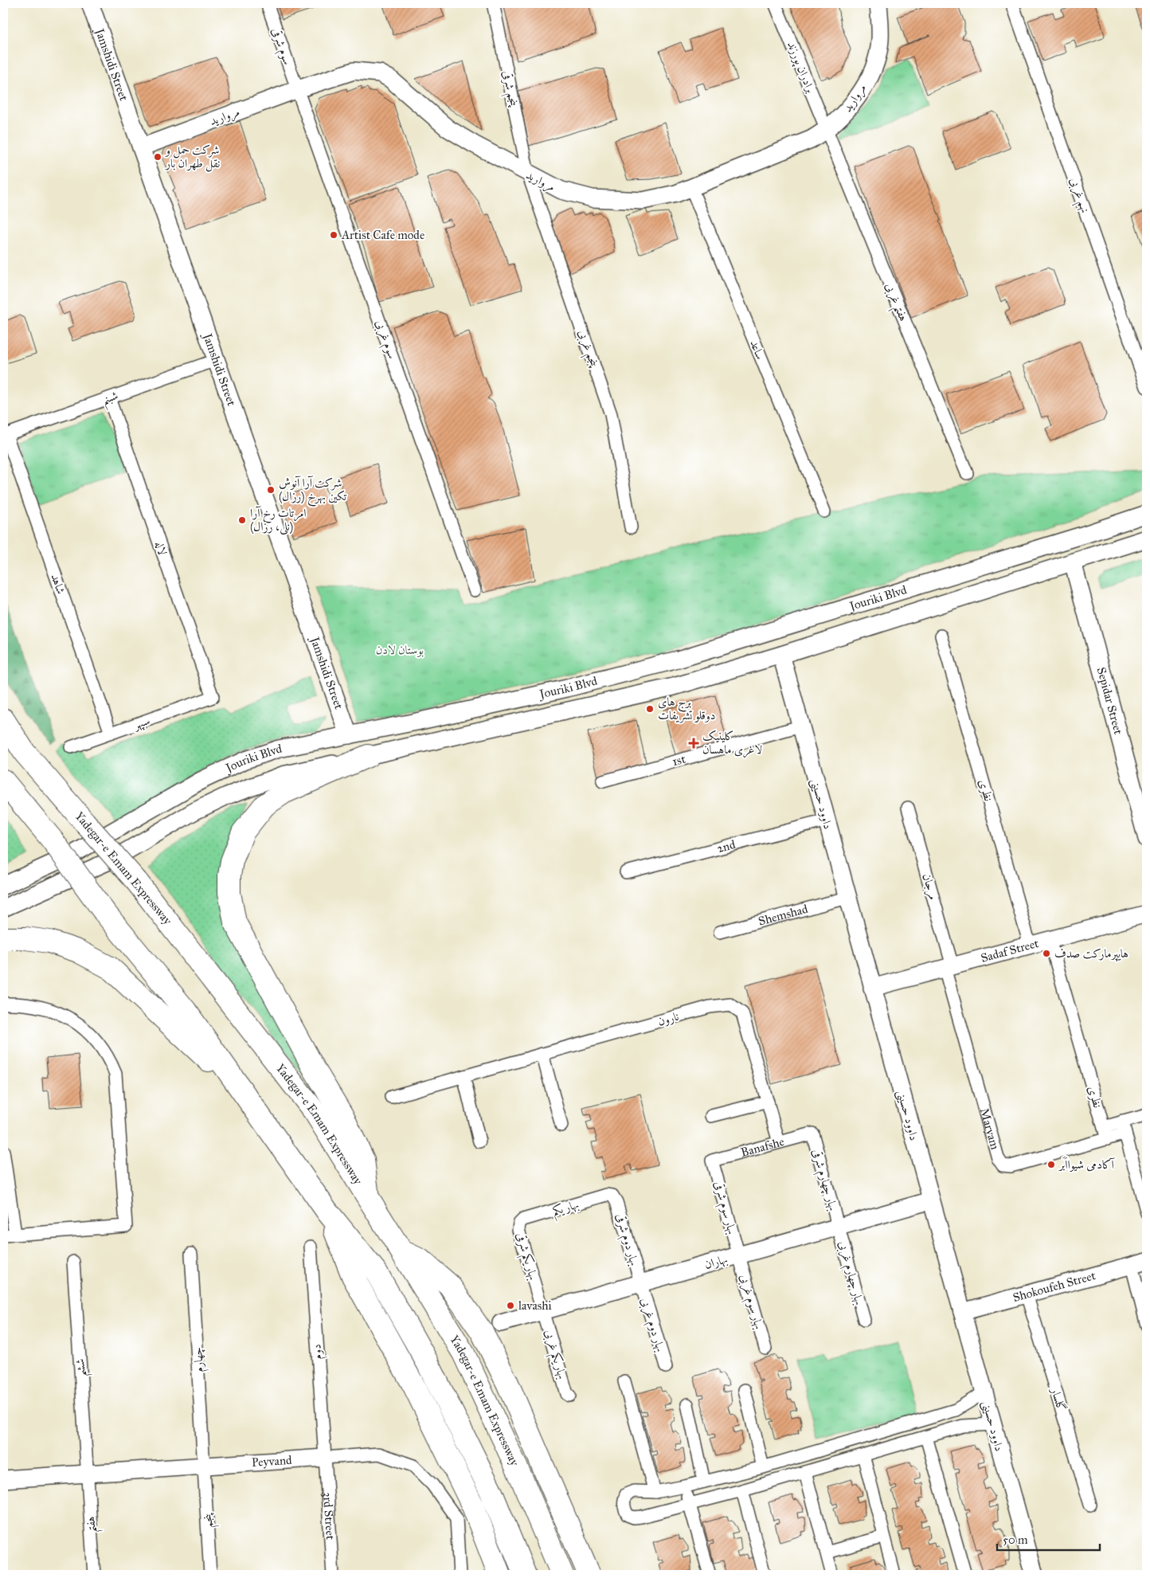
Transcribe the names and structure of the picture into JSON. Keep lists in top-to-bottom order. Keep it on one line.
{"streets":{"highway":["Yadegar-e Emam Expressway"],"street":["سوم شرقی","Jamshidi Street","برادران پورزند","پنجم شرقی","مروارید","نهم غربی","هفتم غربی","سوم غربی","پنجم غربی","ساعد","شبنم","لاله","شاهد","Jouriki Blvd","Sepidar Street","سپهر","1st","نظری","داوود حسینی","2nd","مرجان","Shemshad","Sadaf Street","نارون","Maryam","Banafshe","بهار چهارم شرقی","بهار یکم","بهار سوم شرقی","بهار دوم شرقی","بهار یکم شرقی","بهاران","بهار چهارم غربی","Shokoufeh Street","بهار سوم غربی","بهار دوم غربی","دوم","بهار یکم غربی","چهارم","ششم","گلسار","Peyvand","3rd Street","پنجم","هفتم"]},"crossings":[["سوم شرقی","مروارید"],["سوم شرقی","سوم غربی"],["Jamshidi Street","مروارید"],["Jamshidi Street","شبنم"],["Jamshidi Street","Jouriki Blvd"],["برادران پورزند","مروارید"],["برادران پورزند","هفتم غربی"],["پنجم شرقی","مروارید"],["پنجم شرقی","پنجم غربی"],["مروارید","هفتم غربی"],["مروارید","سوم غربی"],["مروارید","پنجم غربی"],["مروارید","ساعد"],["شبنم","لاله"],["شبنم","شاهد"],["لاله","سپهر"],["شاهد","سپهر"],["Jouriki Blvd","Sepidar Street"],["Jouriki Blvd","داوود حسینی"],["1st","داوود حسینی"],["نظری","Sadaf Street"],["نظری","Maryam"],["داوود حسینی","2nd"],["داوود حسینی","Shemshad"],["داوود حسینی","Sadaf Street"],["داوود حسینی","بهاران"],["داوود حسینی","Shokoufeh Street"],["مرجان","Sadaf Street"],["مرجان","Maryam"],["Sadaf Street","Maryam"],["نارون","Banafshe"],["Banafshe","بهار چهارم شرقی"],["Banafshe","بهار سوم شرقی"],["بهار چهارم شرقی","بهاران"],["بهار چهارم شرقی","بهار چهارم غربی"],["بهار یکم","بهار دوم شرقی"],["بهار یکم","بهار یکم شرقی"],["بهار سوم شرقی","بهاران"],["بهار سوم شرقی","بهار سوم غربی"],["بهار دوم شرقی","بهاران"],["بهار دوم شرقی","بهار دوم غربی"],["بهار یکم شرقی","بهاران"],["بهار یکم شرقی","بهار یکم غربی"],["بهاران","بهار چهارم غربی"],["بهاران","بهار سوم غربی"],["بهاران","بهار دوم غربی"],["بهاران","بهار یکم غربی"],["Shokoufeh Street","گلسار"],["دوم","Peyvand"],["دوم","3rd Street"],["چهارم","Peyvand"],["چهارم","پنجم"],["ششم","Peyvand"],["ششم","هفتم"],["Peyvand","3rd Street"],["Peyvand","پنجم"],["Peyvand","هفتم"]],"parks":["بوستان لادن"],"places":{"other":["شرکت حمل و نقل طهران بار","Artist Cafe mode","شرکت آرا آنوش تکین بهرخ (رزال)","امرتات رخ آرا (نلی، رزال)","برج های دوقلو تشریفات","هایپرمارکت صدف","آکادمی شیوااَبَر","lavashi"],"health":["کلینیک لاغری ماهسان"]},"scale_bar":"50 m"}
